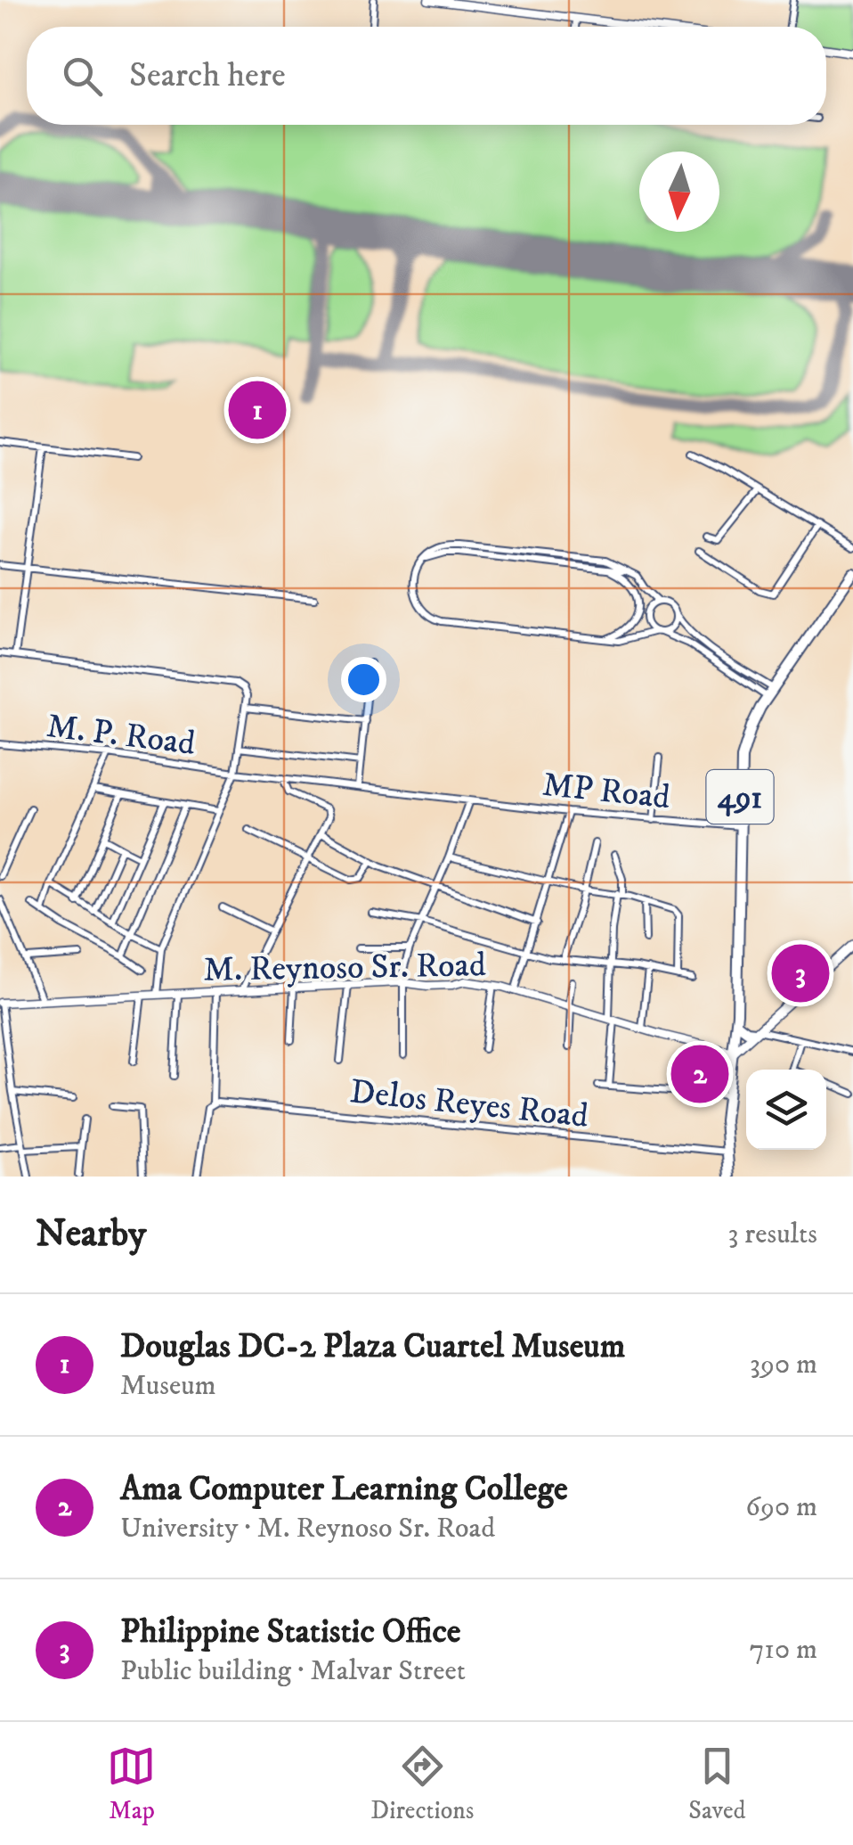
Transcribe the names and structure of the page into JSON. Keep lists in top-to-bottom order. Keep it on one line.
{"streets":{"main road":["491"],"street":["M. P. Road","MP Road","M. Reynoso Sr. Road","Delos Reyes Road"]},"crossings":[["M. P. Road","MP Road"],["MP Road","491"],["491","M. Reynoso Sr. Road"],["491","Delos Reyes Road"]],"north":"bottom","page":{"search":"Search here","pins":["1","3","2"],"heading":["Nearby","3 results"],"list":[{"mark":"1","name":"Douglas DC-2 Plaza Cuartel Museum","note":"Museum","value":"390 m"},{"mark":"2","name":"Ama Computer Learning College","note":"University · M. Reynoso Sr. Road","value":"690 m"},{"mark":"3","name":"Philippine Statistic Office","note":"Public building · Malvar Street","value":"710 m"}],"nav":["Map","Directions","Saved"]}}
